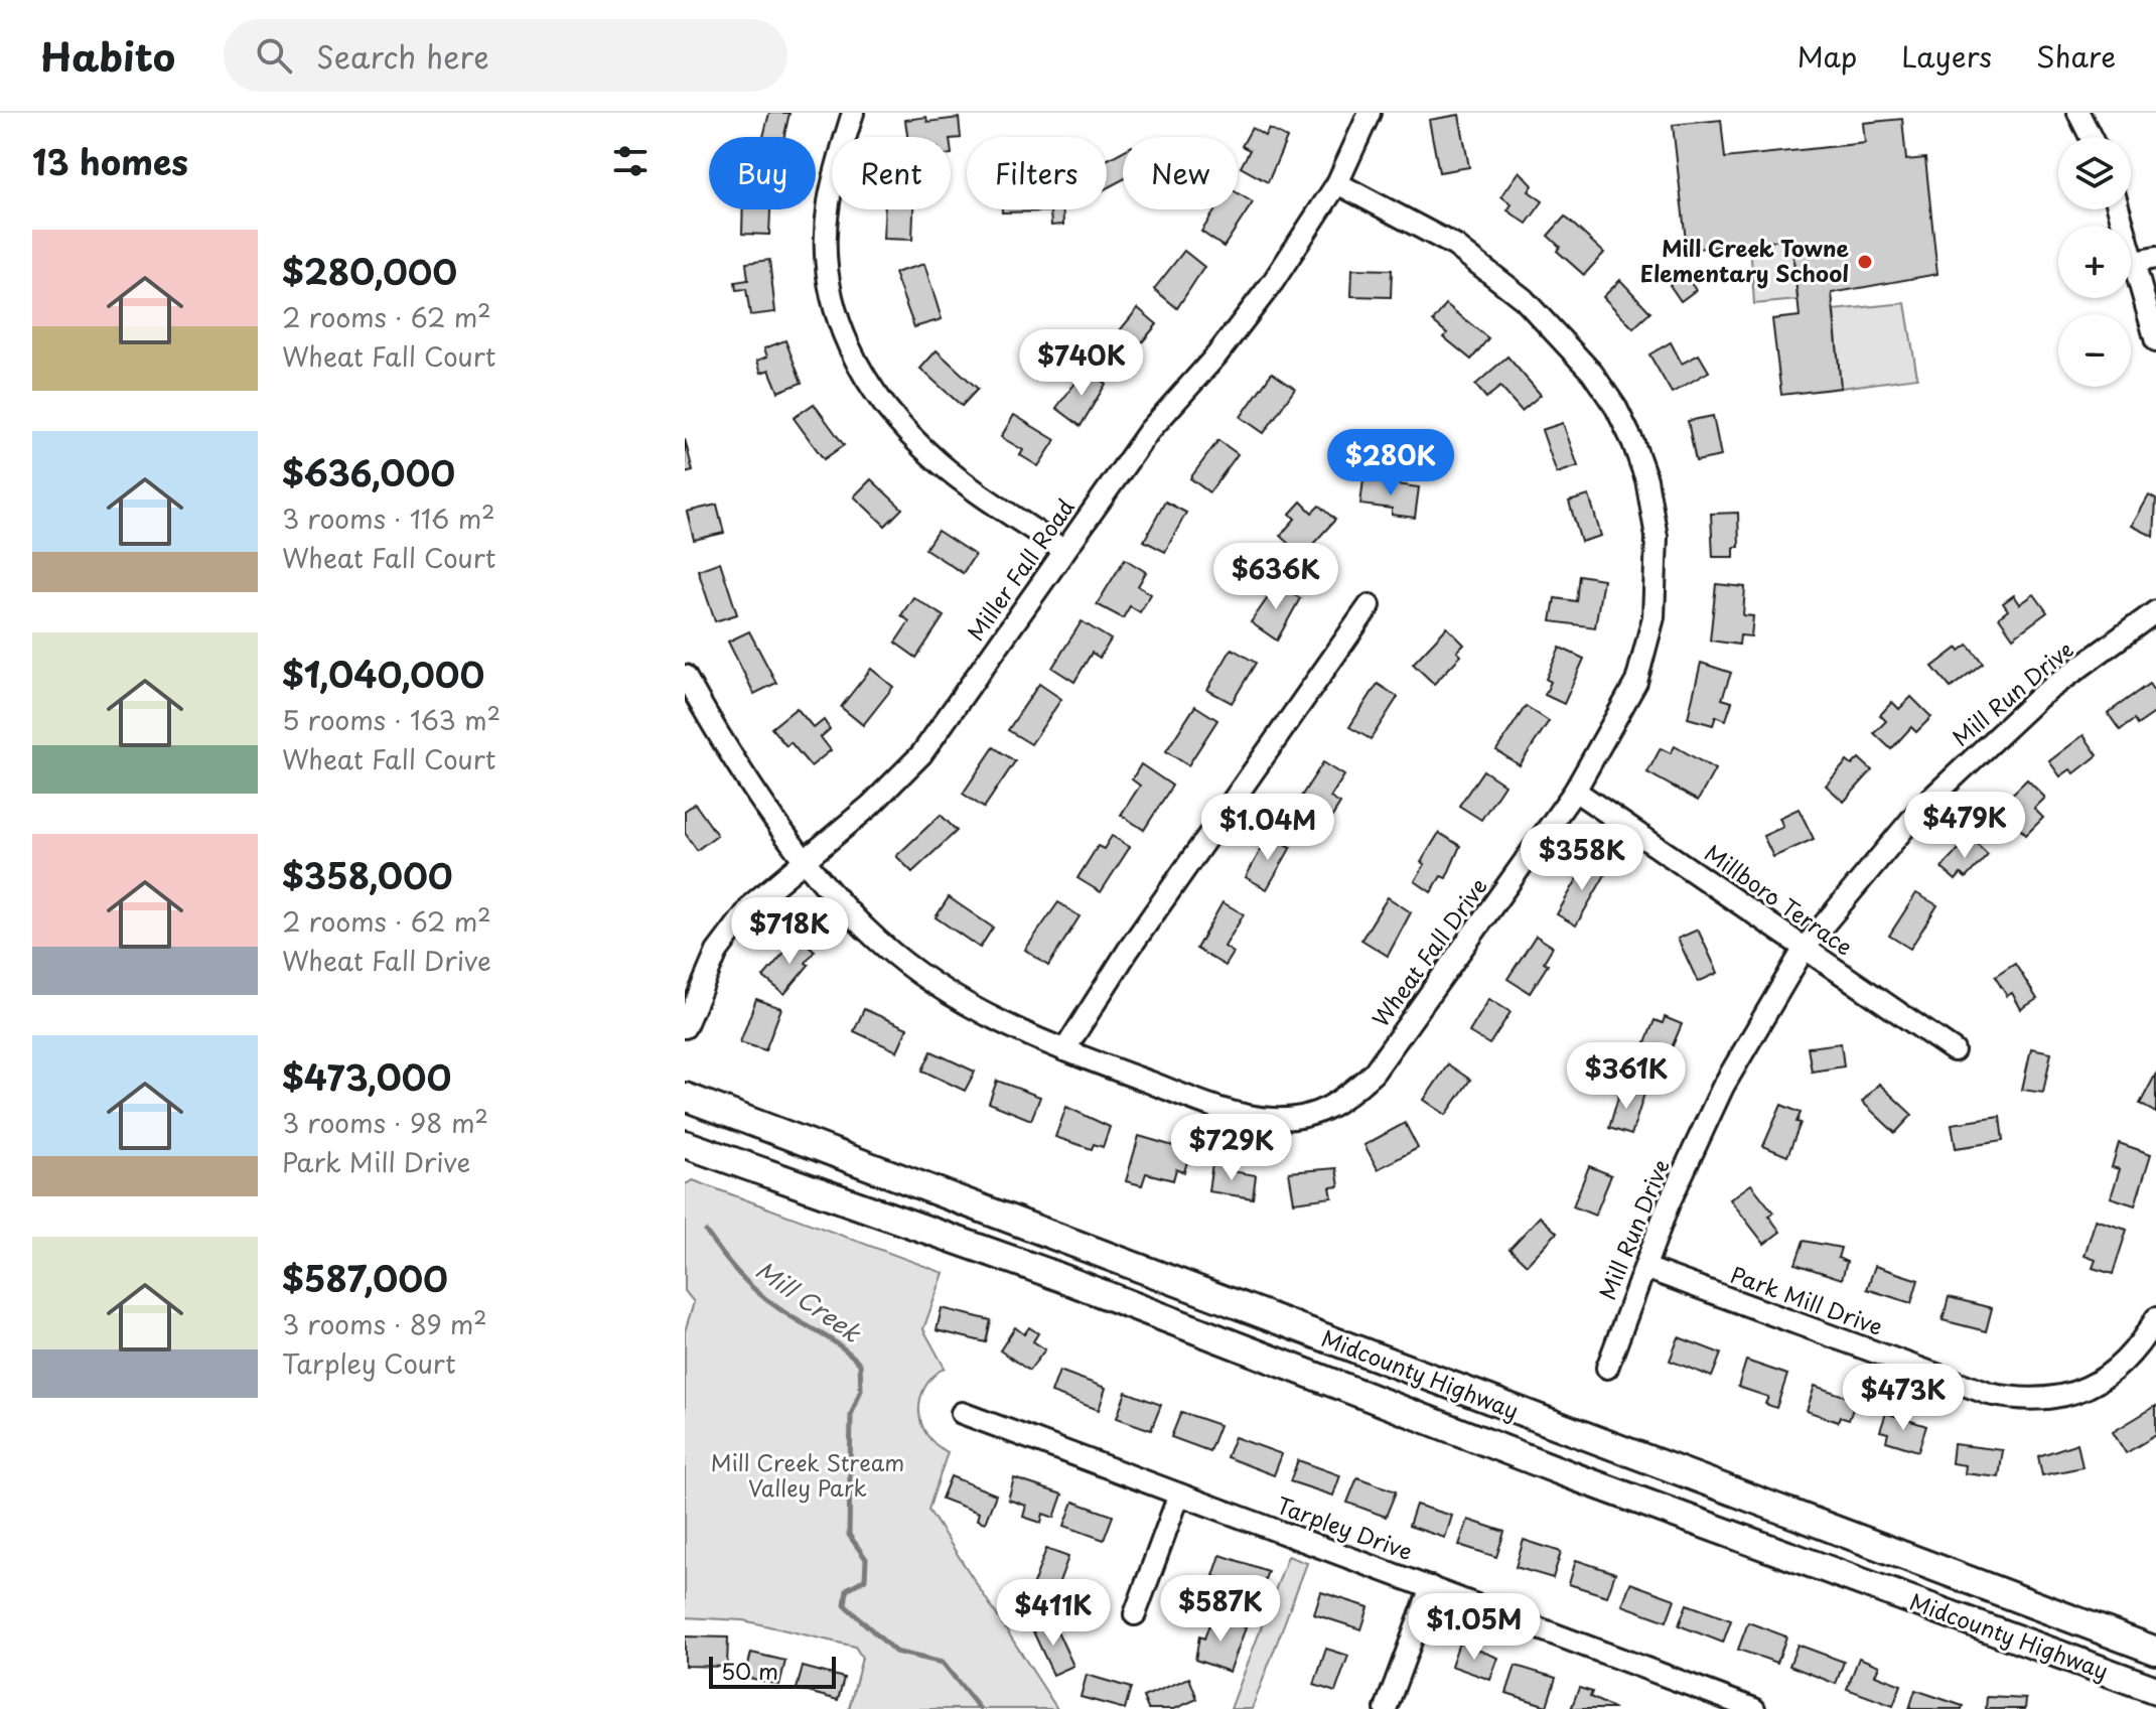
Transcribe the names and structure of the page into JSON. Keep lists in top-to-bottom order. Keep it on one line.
{"streets":{"main road":["Midcounty Highway"],"street":["Miller Fall Road","Mill Run Drive","Millboro Terrace","Wheat Fall Drive","Park Mill Drive","Tarpley Drive"]},"crossings":[["Miller Fall Road","Wheat Fall Drive"],["Mill Run Drive","Millboro Terrace"],["Mill Run Drive","Park Mill Drive"],["Millboro Terrace","Wheat Fall Drive"]],"water":["Mill Creek"],"parks":["Mill Creek Stream Valley Park"],"places":["Mill Creek Towne Elementary School"],"scale_bar":"50 m","page":{"header":"Habito","search":"Search here","nav":["Map","Layers","Share"],"heading":"13 homes","map_buttons":["+","−"],"chip":["Buy","Rent","Filters","New"],"list":[{"name":"$280,000","note":"2 rooms · 62 m² · Wheat Fall Court"},{"name":"$636,000","note":"3 rooms · 116 m² · Wheat Fall Court"},{"name":"$1,040,000","note":"5 rooms · 163 m² · Wheat Fall Court"},{"name":"$358,000","note":"2 rooms · 62 m² · Wheat Fall Drive"},{"name":"$473,000","note":"3 rooms · 98 m² · Park Mill Drive"},{"name":"$587,000","note":"3 rooms · 89 m² · Tarpley Court"}],"price":["$740K","$280K","$636K","$479K","$1.04M","$358K","$718K","$361K","$729K","$473K","$587K","$411K","$1.05M"],"scale":"50 m"}}
